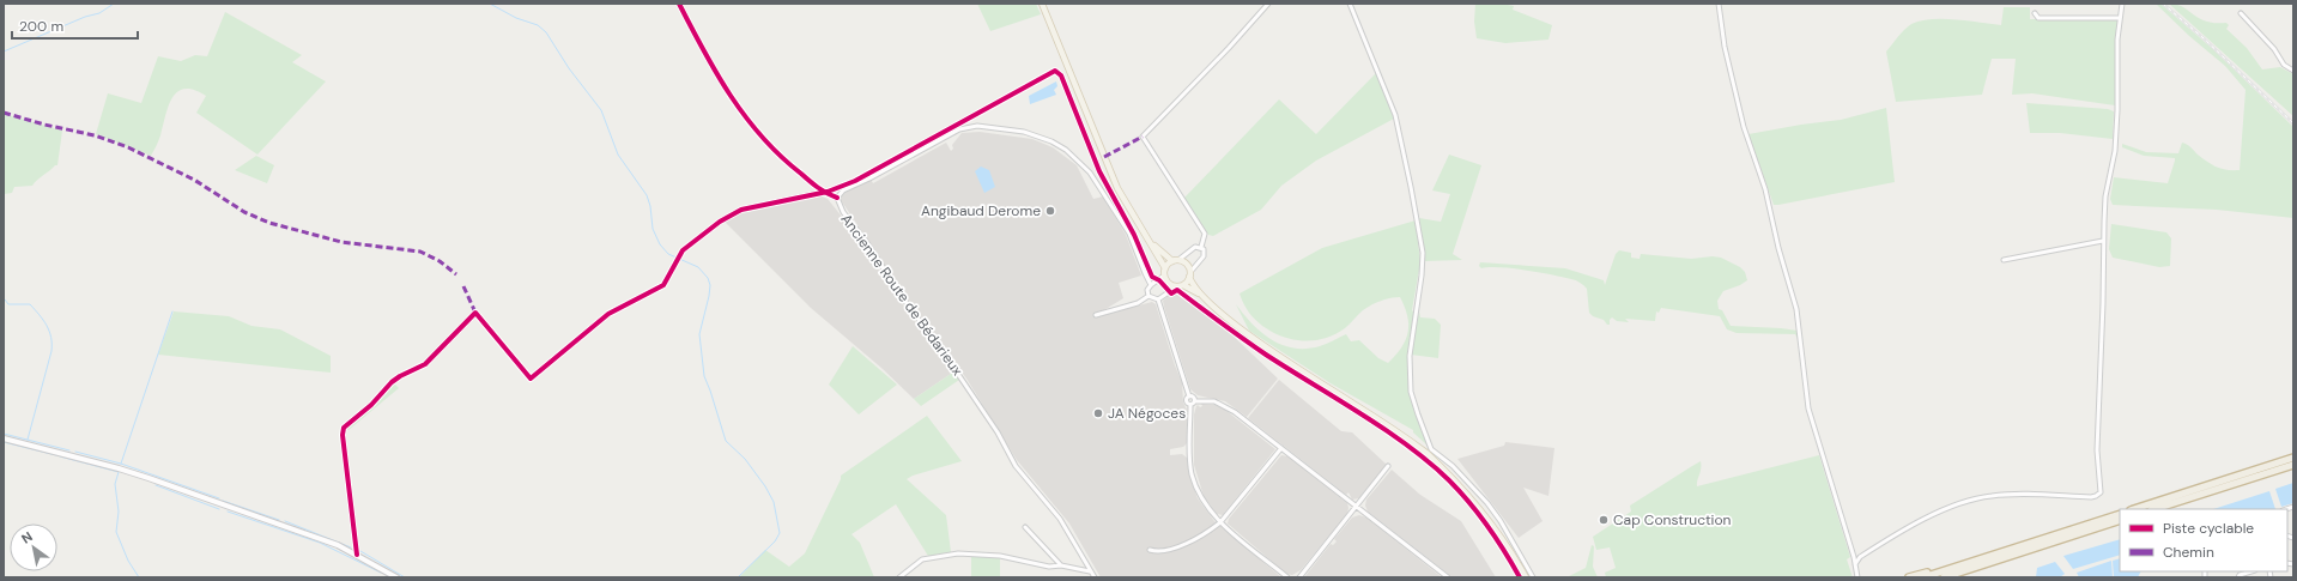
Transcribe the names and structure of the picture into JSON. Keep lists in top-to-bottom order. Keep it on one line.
{"streets":{"street":["Ancienne Route de Bédarieux"]},"places":["Angibaud Derome","JA Négoces","Cap Construction"],"legend":["Piste cyclable","Chemin"],"scale_bar":"200 m","north":"top left"}
